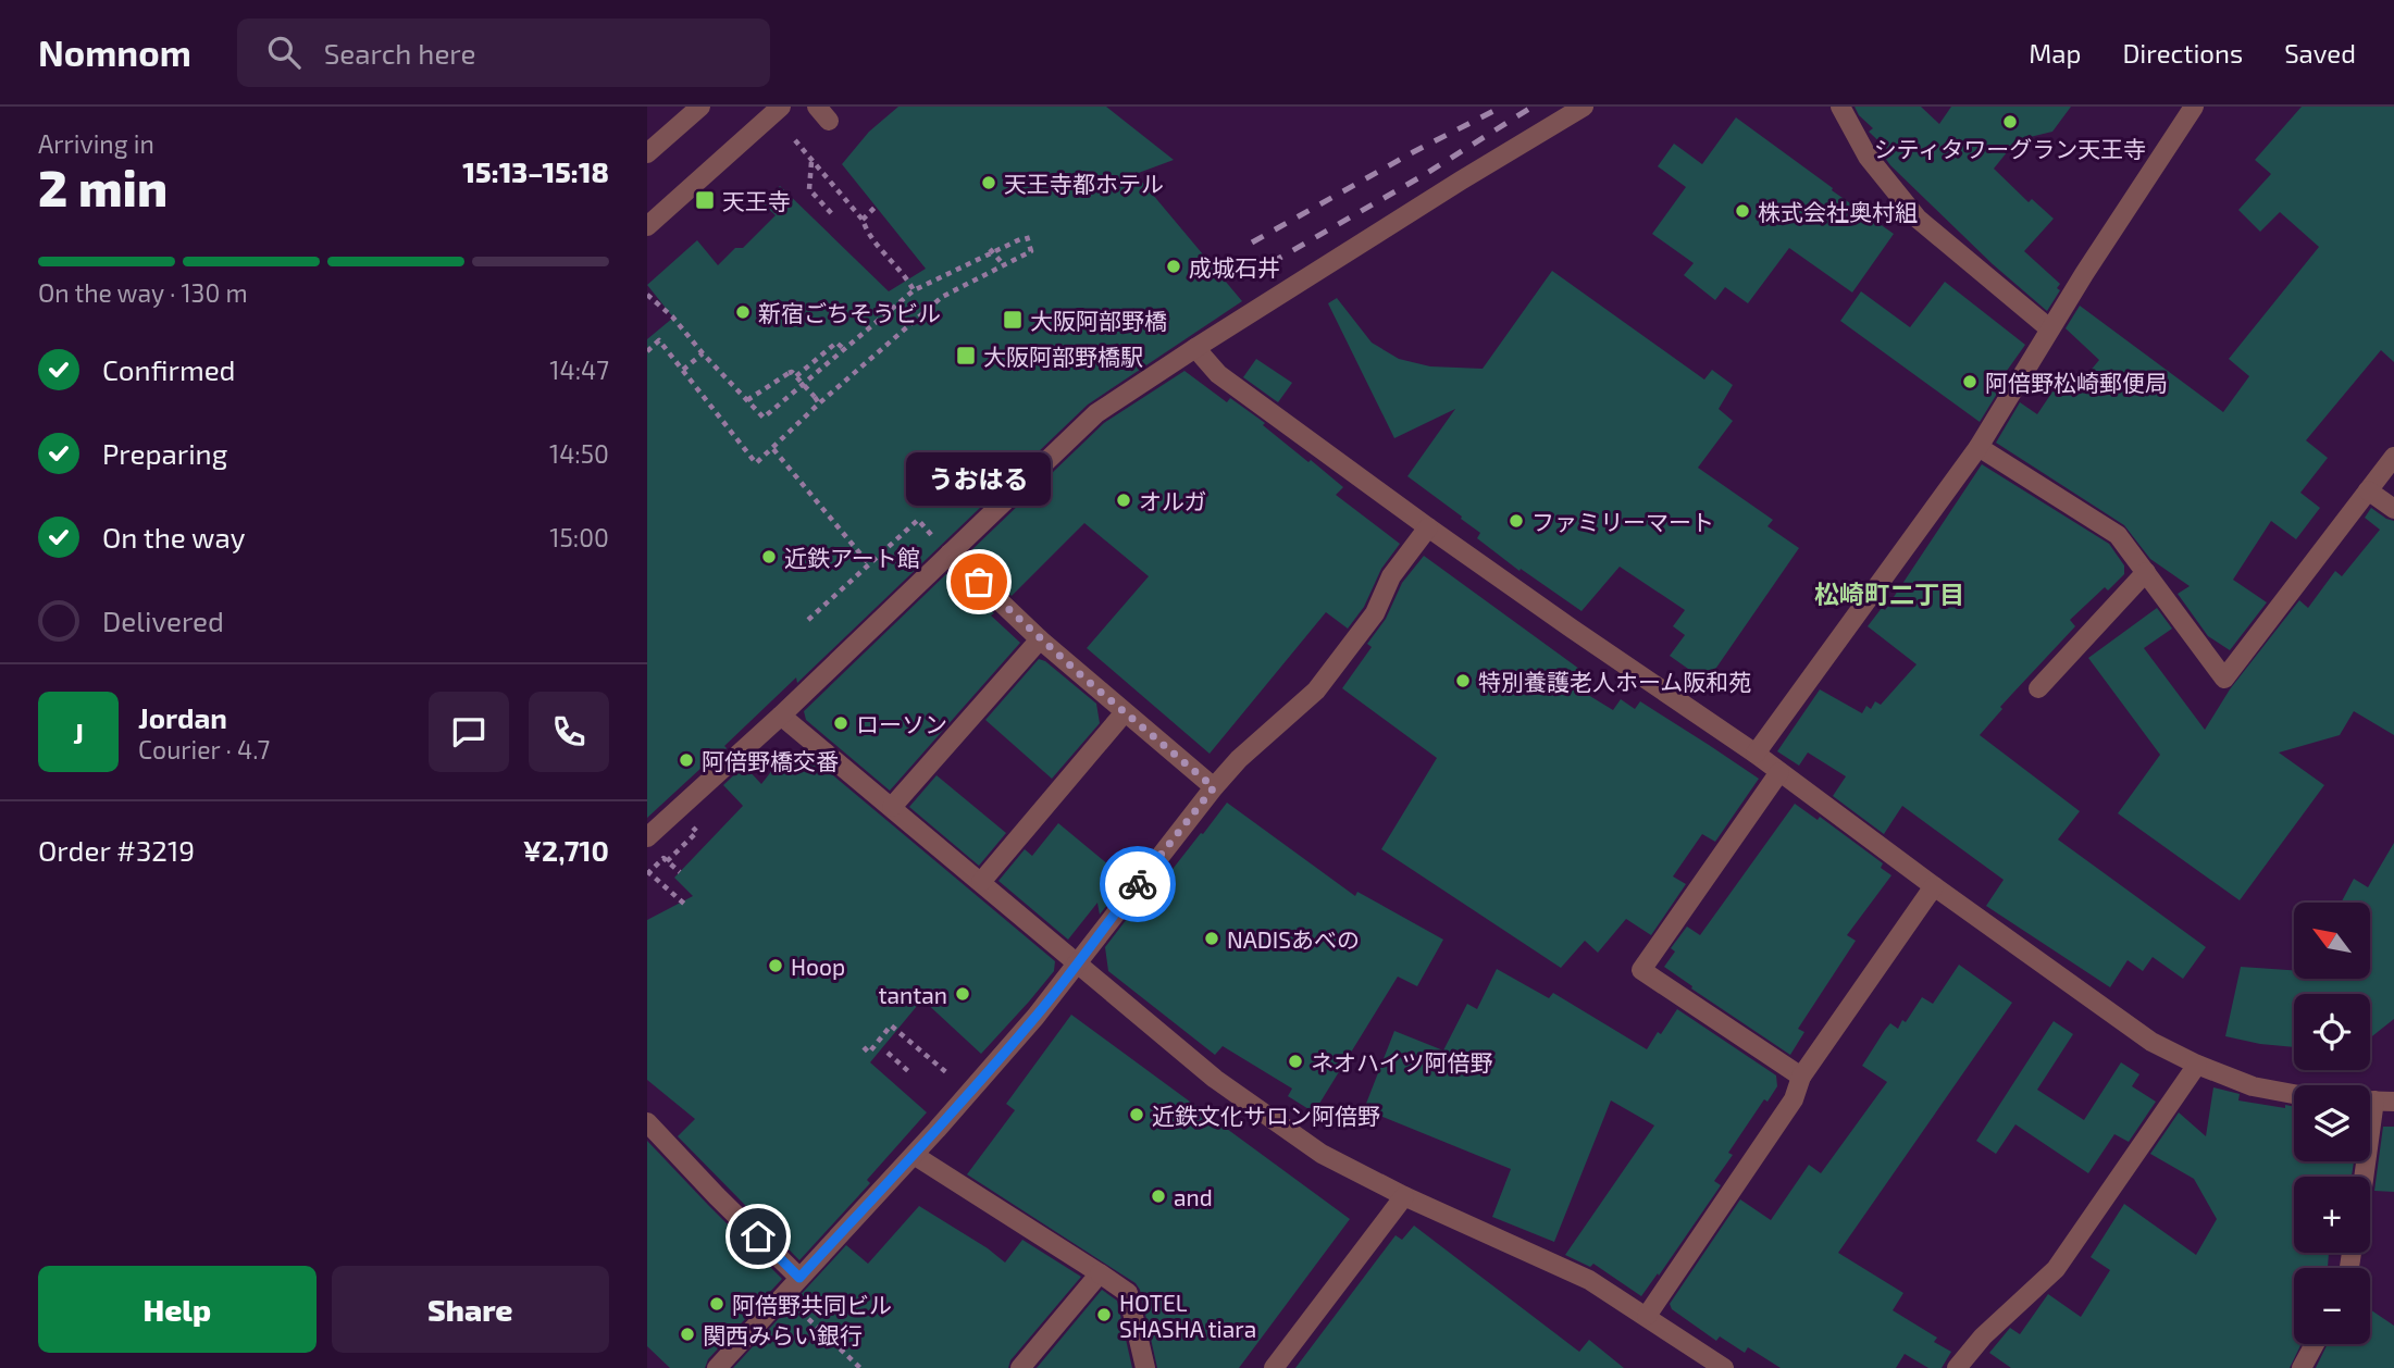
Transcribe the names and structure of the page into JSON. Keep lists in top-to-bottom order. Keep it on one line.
{"districts":["松崎町二丁目"],"places":{"other":["シティタワーグラン天王寺","天王寺都ホテル","株式会社奥村組","成城石井","新宿ごちそうビル","阿倍野松崎郵便局","オルガ","ファミリーマート","近鉄アート館","うおはる","特別養護老人ホーム阪和苑","ローソン","阿倍野橋交番","NADISあべの","Hoop","tantan","ネオハイツ阿倍野","近鉄文化サロン阿倍野","and","阿倍野共同ビル","HOTEL SHASHA tiara","関西みらい銀行"],"transit":["天王寺","大阪阿部野橋","大阪阿部野橋駅"]},"north":"top left","page":{"header":"Nomnom","search":"Search here","nav":["Map","Directions","Saved"],"heading":["2 min","Arriving in","15:13–15:18"],"panel":["Jordan","Courier · 4.7","Order #3219","¥2,710"],"bar":"On the way · 130 m","list":[["Confirmed","14:47"],["Preparing","14:50"],["On the way","15:00"],"Delivered"],"bubble":"うおはる","round":"J","map_buttons":["+","−"],"buttons":["Help","Share"]}}
